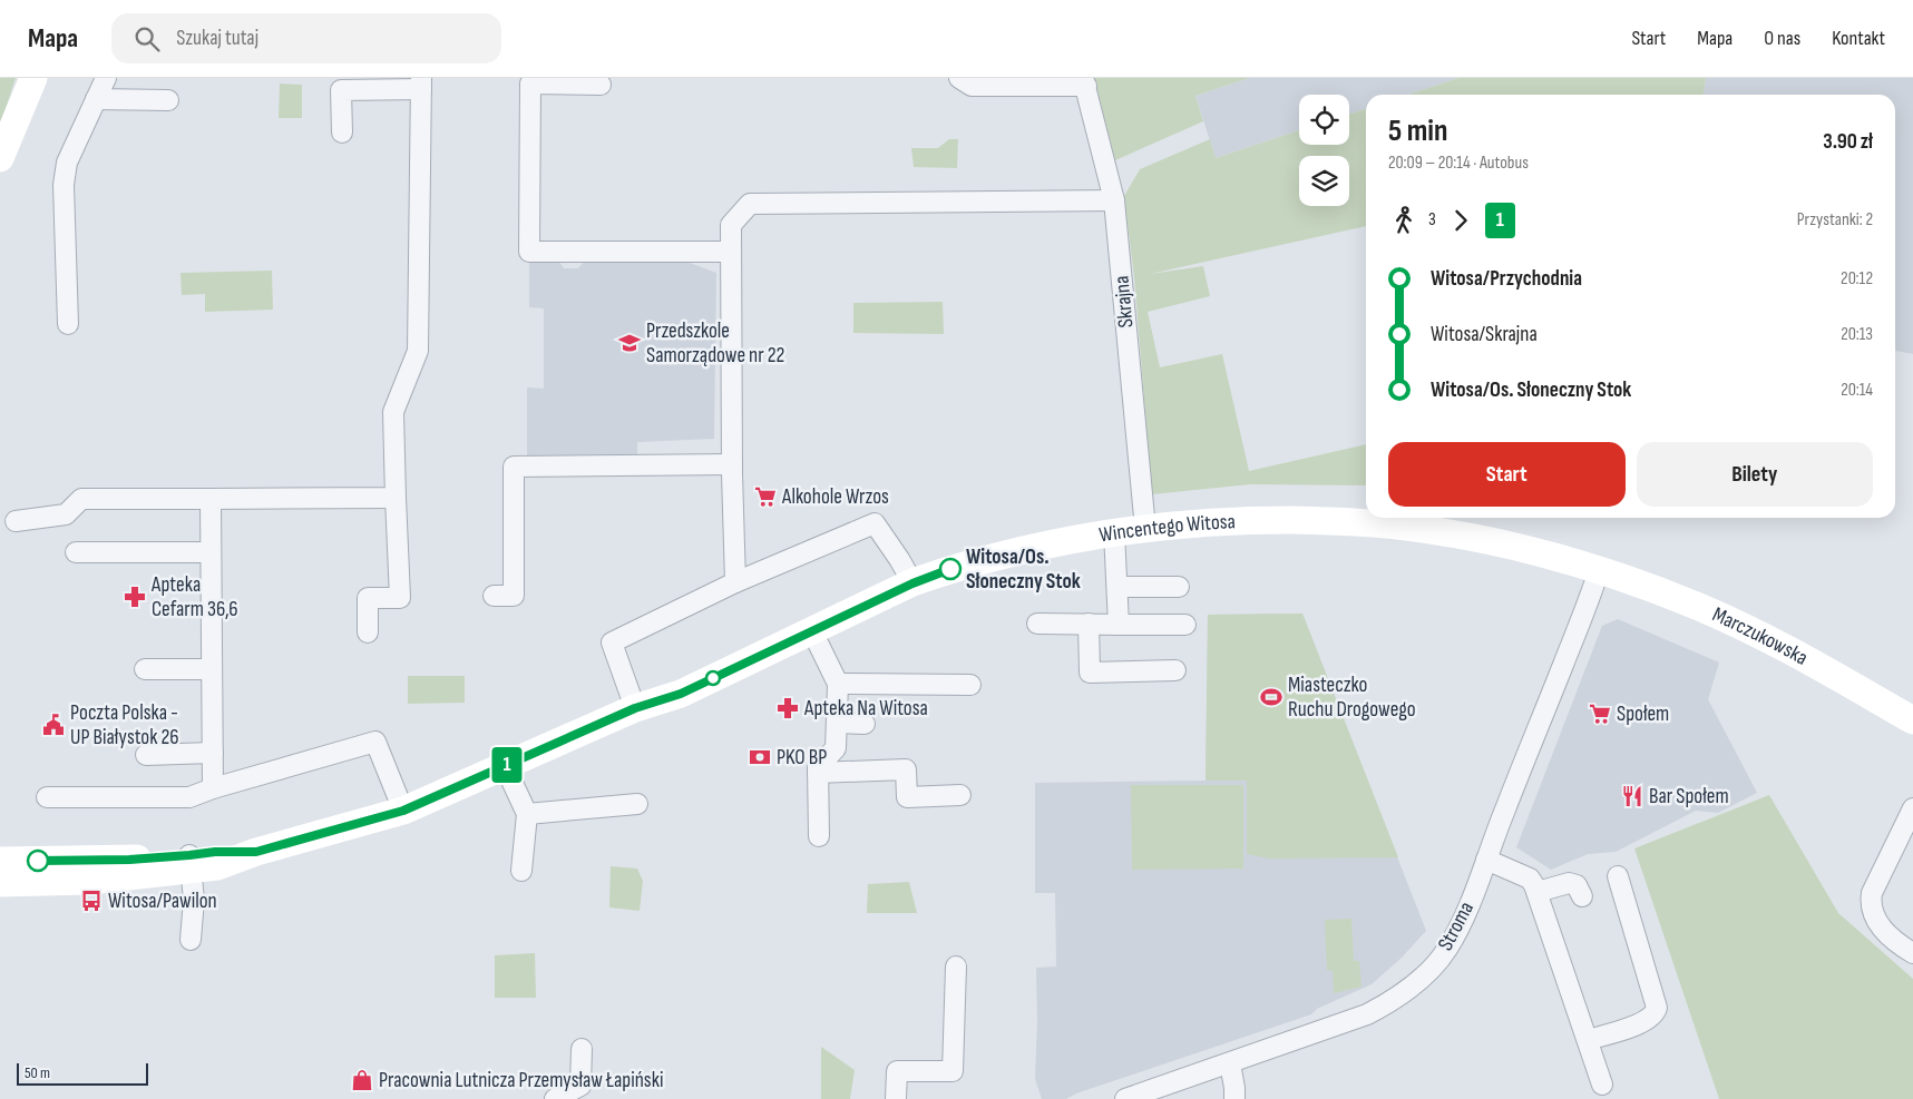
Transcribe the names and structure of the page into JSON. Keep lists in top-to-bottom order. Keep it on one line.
{"streets":{"street":["Skrajna","Wincentego Witosa","Marczukowska","Stroma"]},"crossings":[["Skrajna","Wincentego Witosa"],["Wincentego Witosa","Marczukowska"],["Wincentego Witosa","Stroma"],["Marczukowska","Stroma"]],"places":{"school or university":["Przedszkole Samorządowe nr 22"],"supermarket":["Alkohole Wrzos","Społem"],"other":["Witosa/Os. Słoneczny Stok"],"pharmacy":["Apteka Cefarm 36,6","Apteka Na Witosa"],"sports":["Miasteczko Ruchu Drogowego"],"public building":["Poczta Polska - UP Białystok 26"],"bank":["PKO BP"],"restaurant":["Bar Społem"],"bus stop":["Witosa/Pawilon"],"shop":["Pracownia Lutnicza Przemysław Łapiński"]},"lines":["bus line 1"],"scale_bar":"50 m","page":{"header":"Mapa","search":"Szukaj tutaj","nav":["Start","Mapa","O nas","Kontakt"],"on_map":"1","heading":["5 min","20:09 – 20:14 · Autobus","3.90 zł"],"legs":["3","1","Przystanki: 2"],"list":[{"name":"Witosa/Przychodnia","value":"20:12"},{"name":"Witosa/Skrajna","value":"20:13"},{"name":"Witosa/Os. Słoneczny Stok","value":"20:14"}],"buttons":["Start","Bilety"],"scale":"50 m"}}
